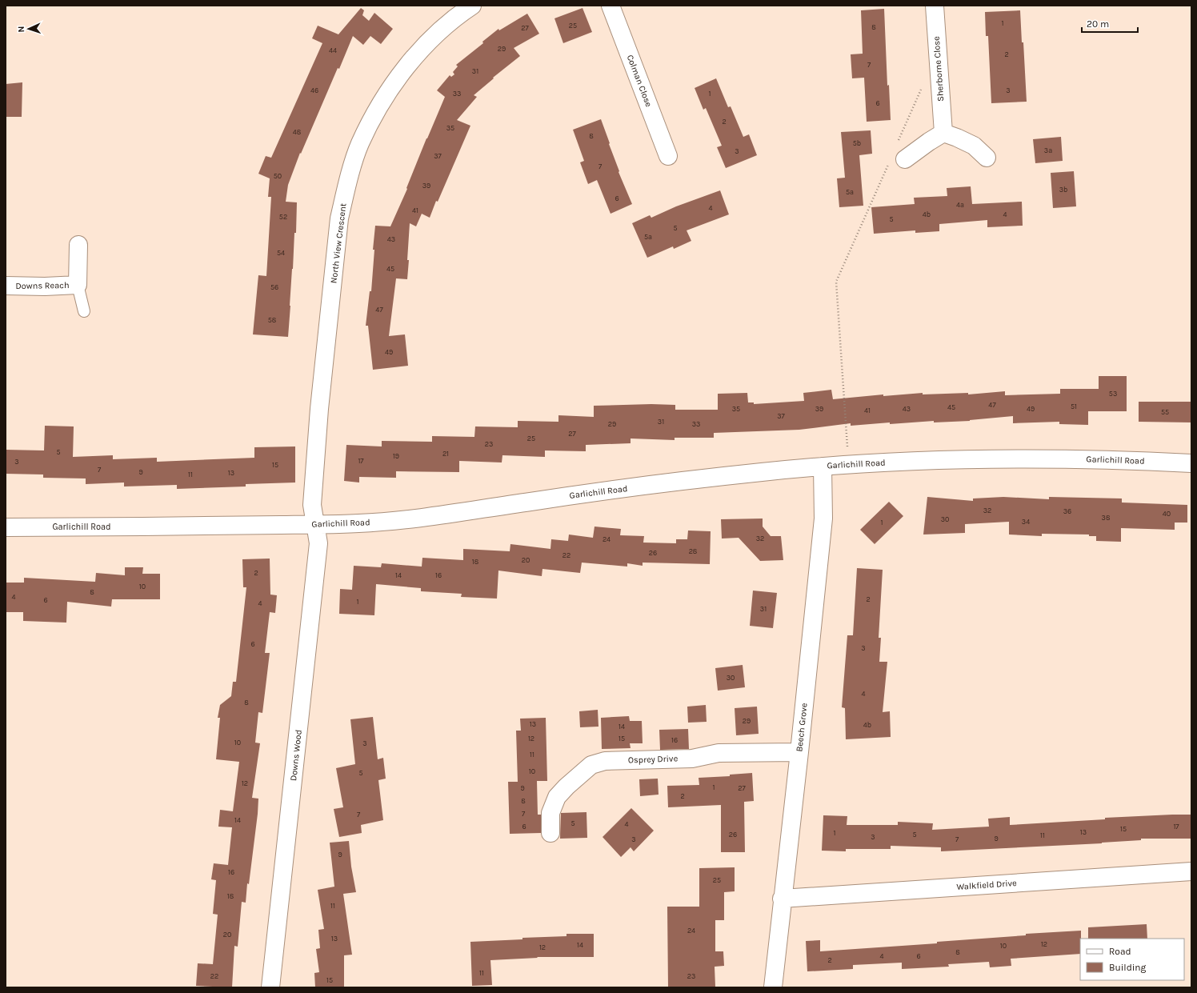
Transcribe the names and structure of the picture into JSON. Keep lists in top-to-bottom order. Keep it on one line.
{"streets":{"street":["Sherborne Close","Colman Close","North View Crescent","Downs Reach","Garlichill Road","Beech Grove","Downs Wood","Osprey Drive","Walkfield Drive"]},"crossings":[["North View Crescent","Garlichill Road"],["North View Crescent","Downs Wood"],["Garlichill Road","Beech Grove"],["Garlichill Road","Downs Wood"],["Beech Grove","Osprey Drive"],["Beech Grove","Walkfield Drive"]],"house_numbers":["1","25","8","27","29","44","2","7","31","46","3","33","1","6","2","35","48","8","5b","3a","3","37","7","50","39","3b","5a","6","4a","4","41","4b","4","52","5","5","5a","43","54","45","56","47","58","49","53","47","51","45","35","39","43","49","41","55","37","31","29","33","27","25","23","5","21","19","17","3","15","7","9","13","11","32","36","40","38","30","34","1","32","24","28","26","22","20","18","2","14","16","10","8","4","2","6","1","4","31","6","3","30","4","8","29","13","4b","14","12","15","16","10","3","11","10","5","12","1","9","27","2","8","7","7","14","5","4","6","17","15","13","1","26","5","11","3","9","3","7","9","16","25","18","11","24","20","13","12","14","10","12","8","4","6","2","11","22","23","15"],"legend":["Road","Building"],"scale_bar":"20 m","north":"left"}
